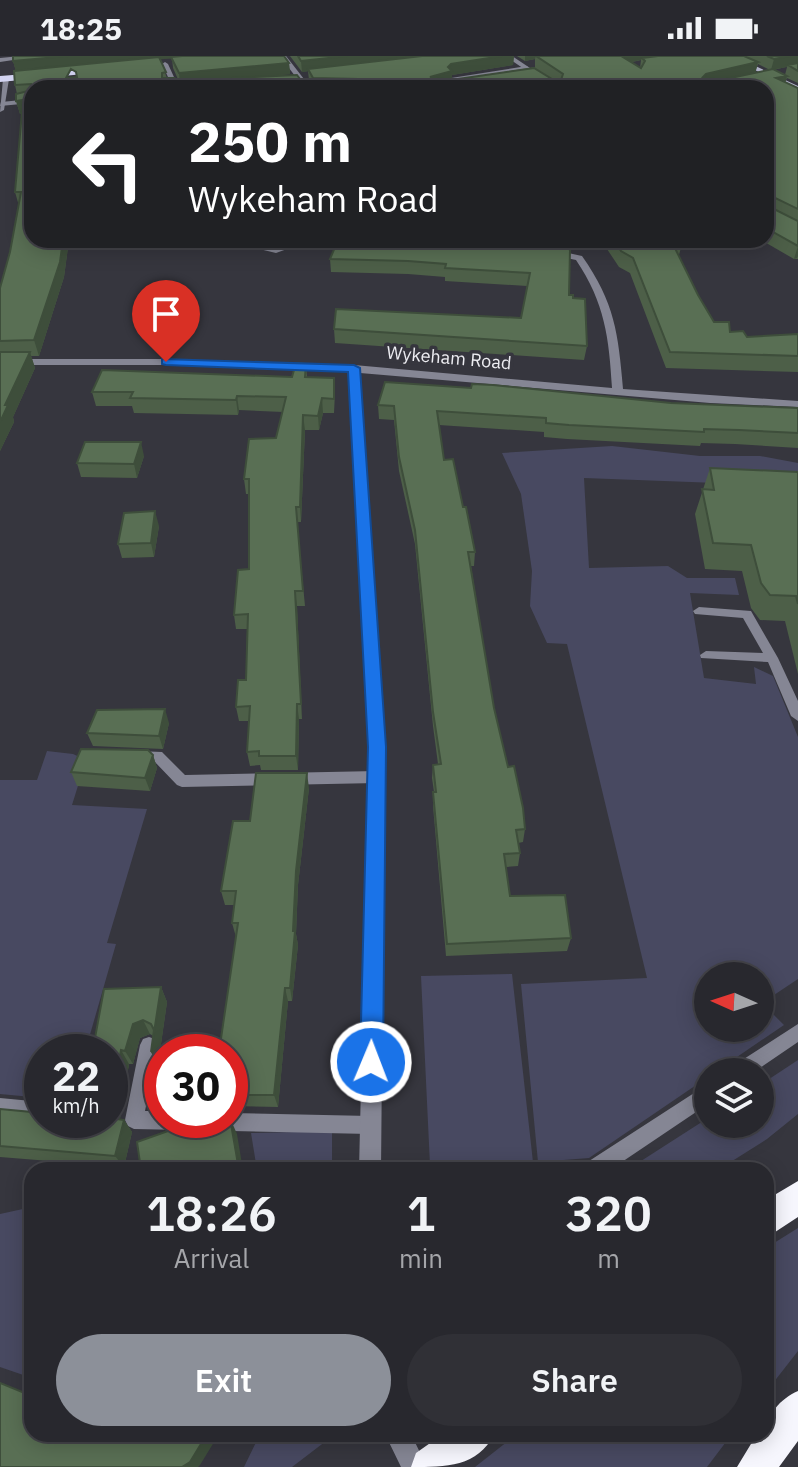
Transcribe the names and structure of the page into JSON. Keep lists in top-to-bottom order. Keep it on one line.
{"streets":{"street":["Wykeham Road"]},"north":"left","page":{"status":"18:25","turn":["250 m","Wykeham Road"],"speed":"22 km/h","limit":"30","eta":["18:26","Arrival","1","min","320","m"],"buttons":["Exit","Share"]}}
